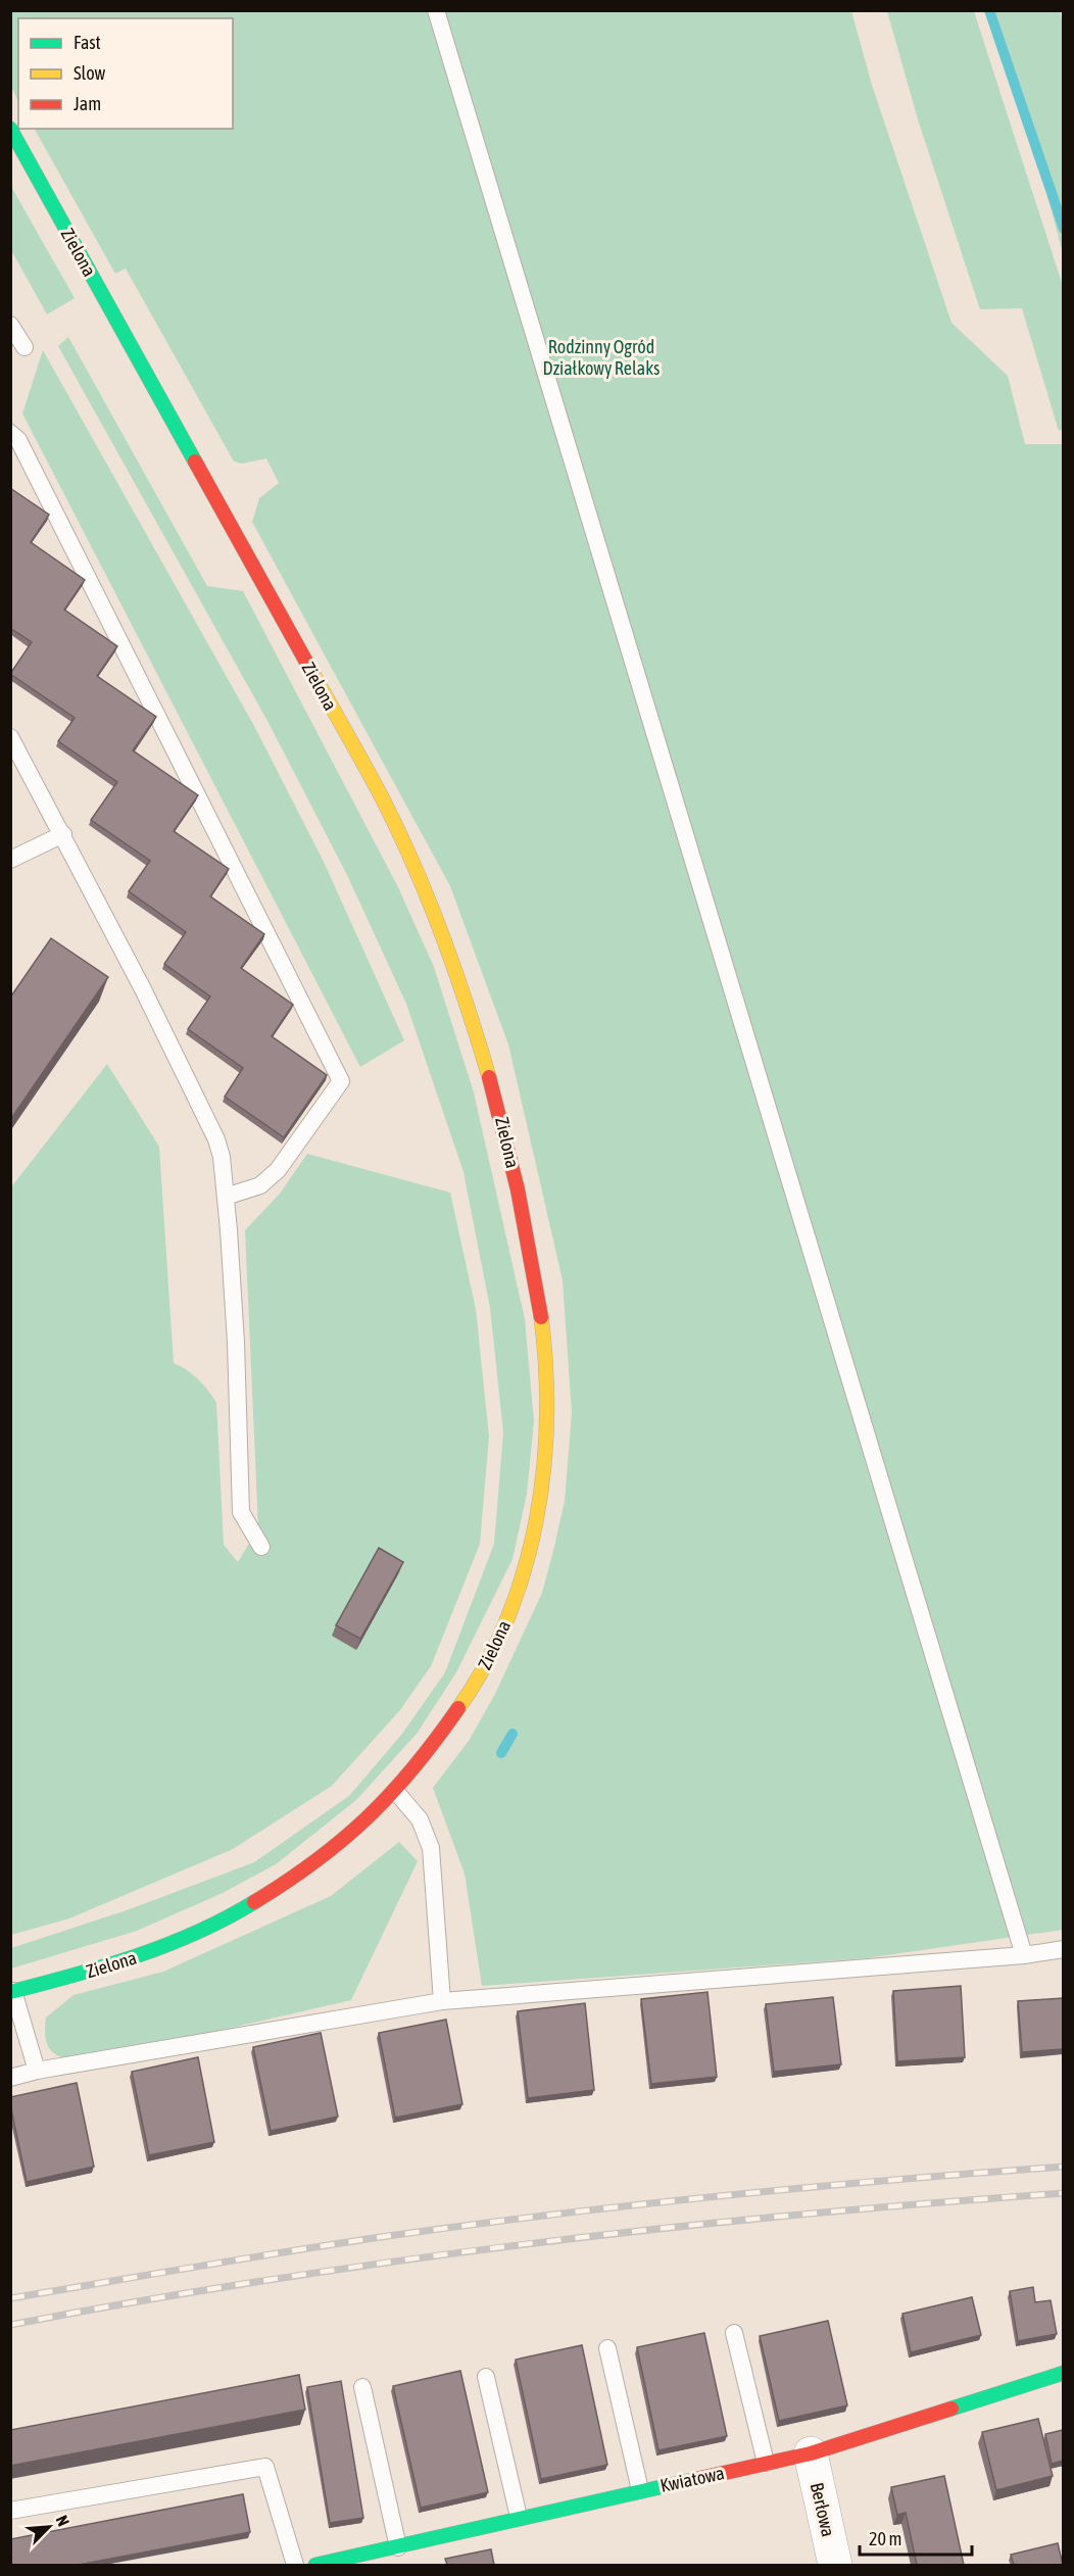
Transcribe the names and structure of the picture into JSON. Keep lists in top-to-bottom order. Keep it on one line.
{"streets":{"main road":["Zielona","Kwiatowa"],"street":["Berłowa"]},"crossings":[["Kwiatowa","Berłowa"]],"parks":["Rodzinny Ogród Działkowy Relaks"],"legend":["Fast","Slow","Jam"],"scale_bar":"20 m","north":"top right"}
